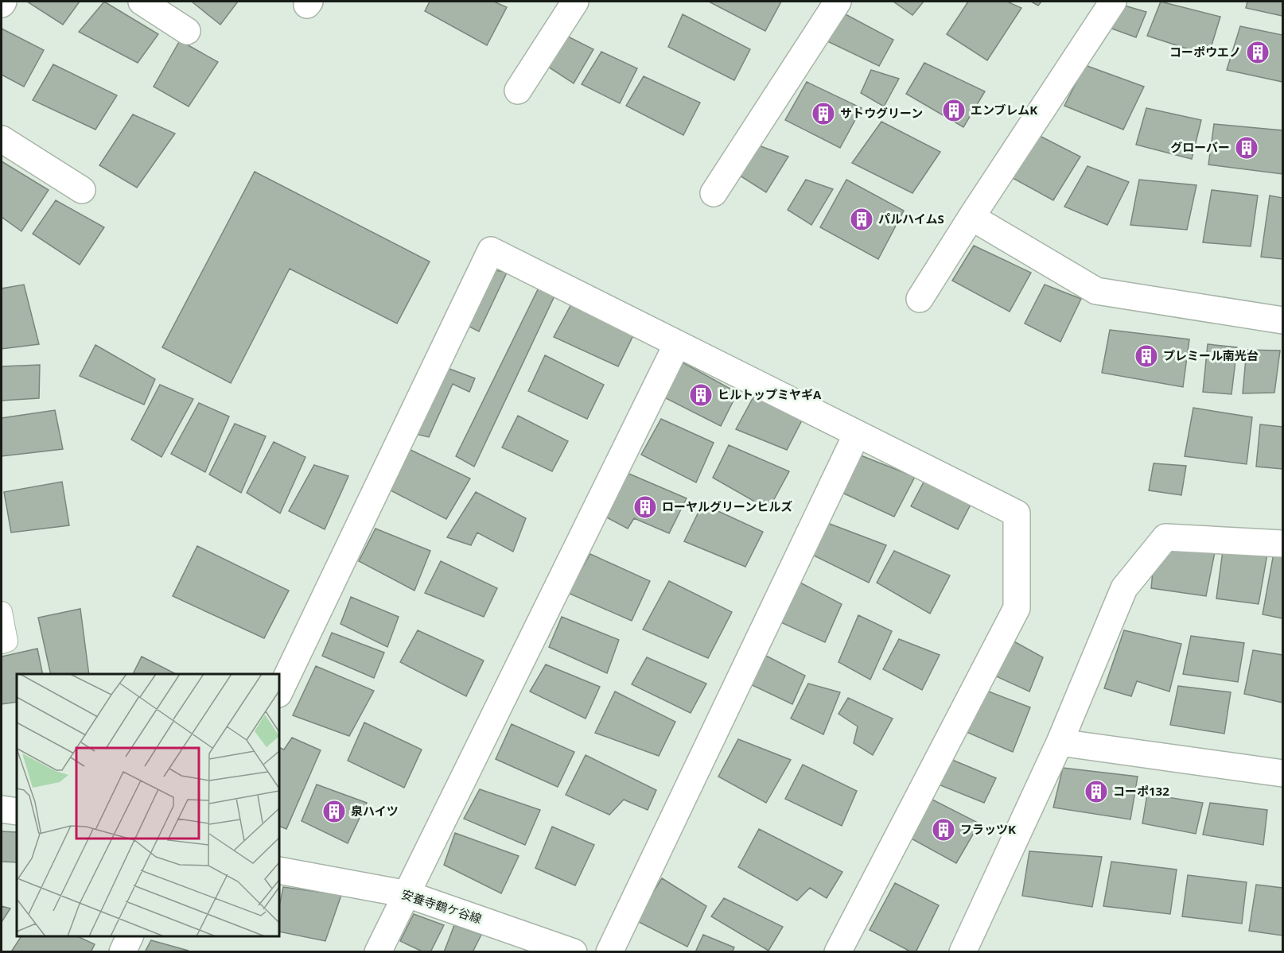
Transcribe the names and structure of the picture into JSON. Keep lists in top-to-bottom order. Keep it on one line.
{"streets":{"street":["安養寺鶴ケ谷線"]},"places":{"building":["コーポウエノ","エンブレムK","サトウグリーン","グローバー","パルハイムS","プレミール南光台","ヒルトップミヤギA","ローヤルグリーンヒルズ","コーポ132","泉ハイツ","フラッツK"]}}
